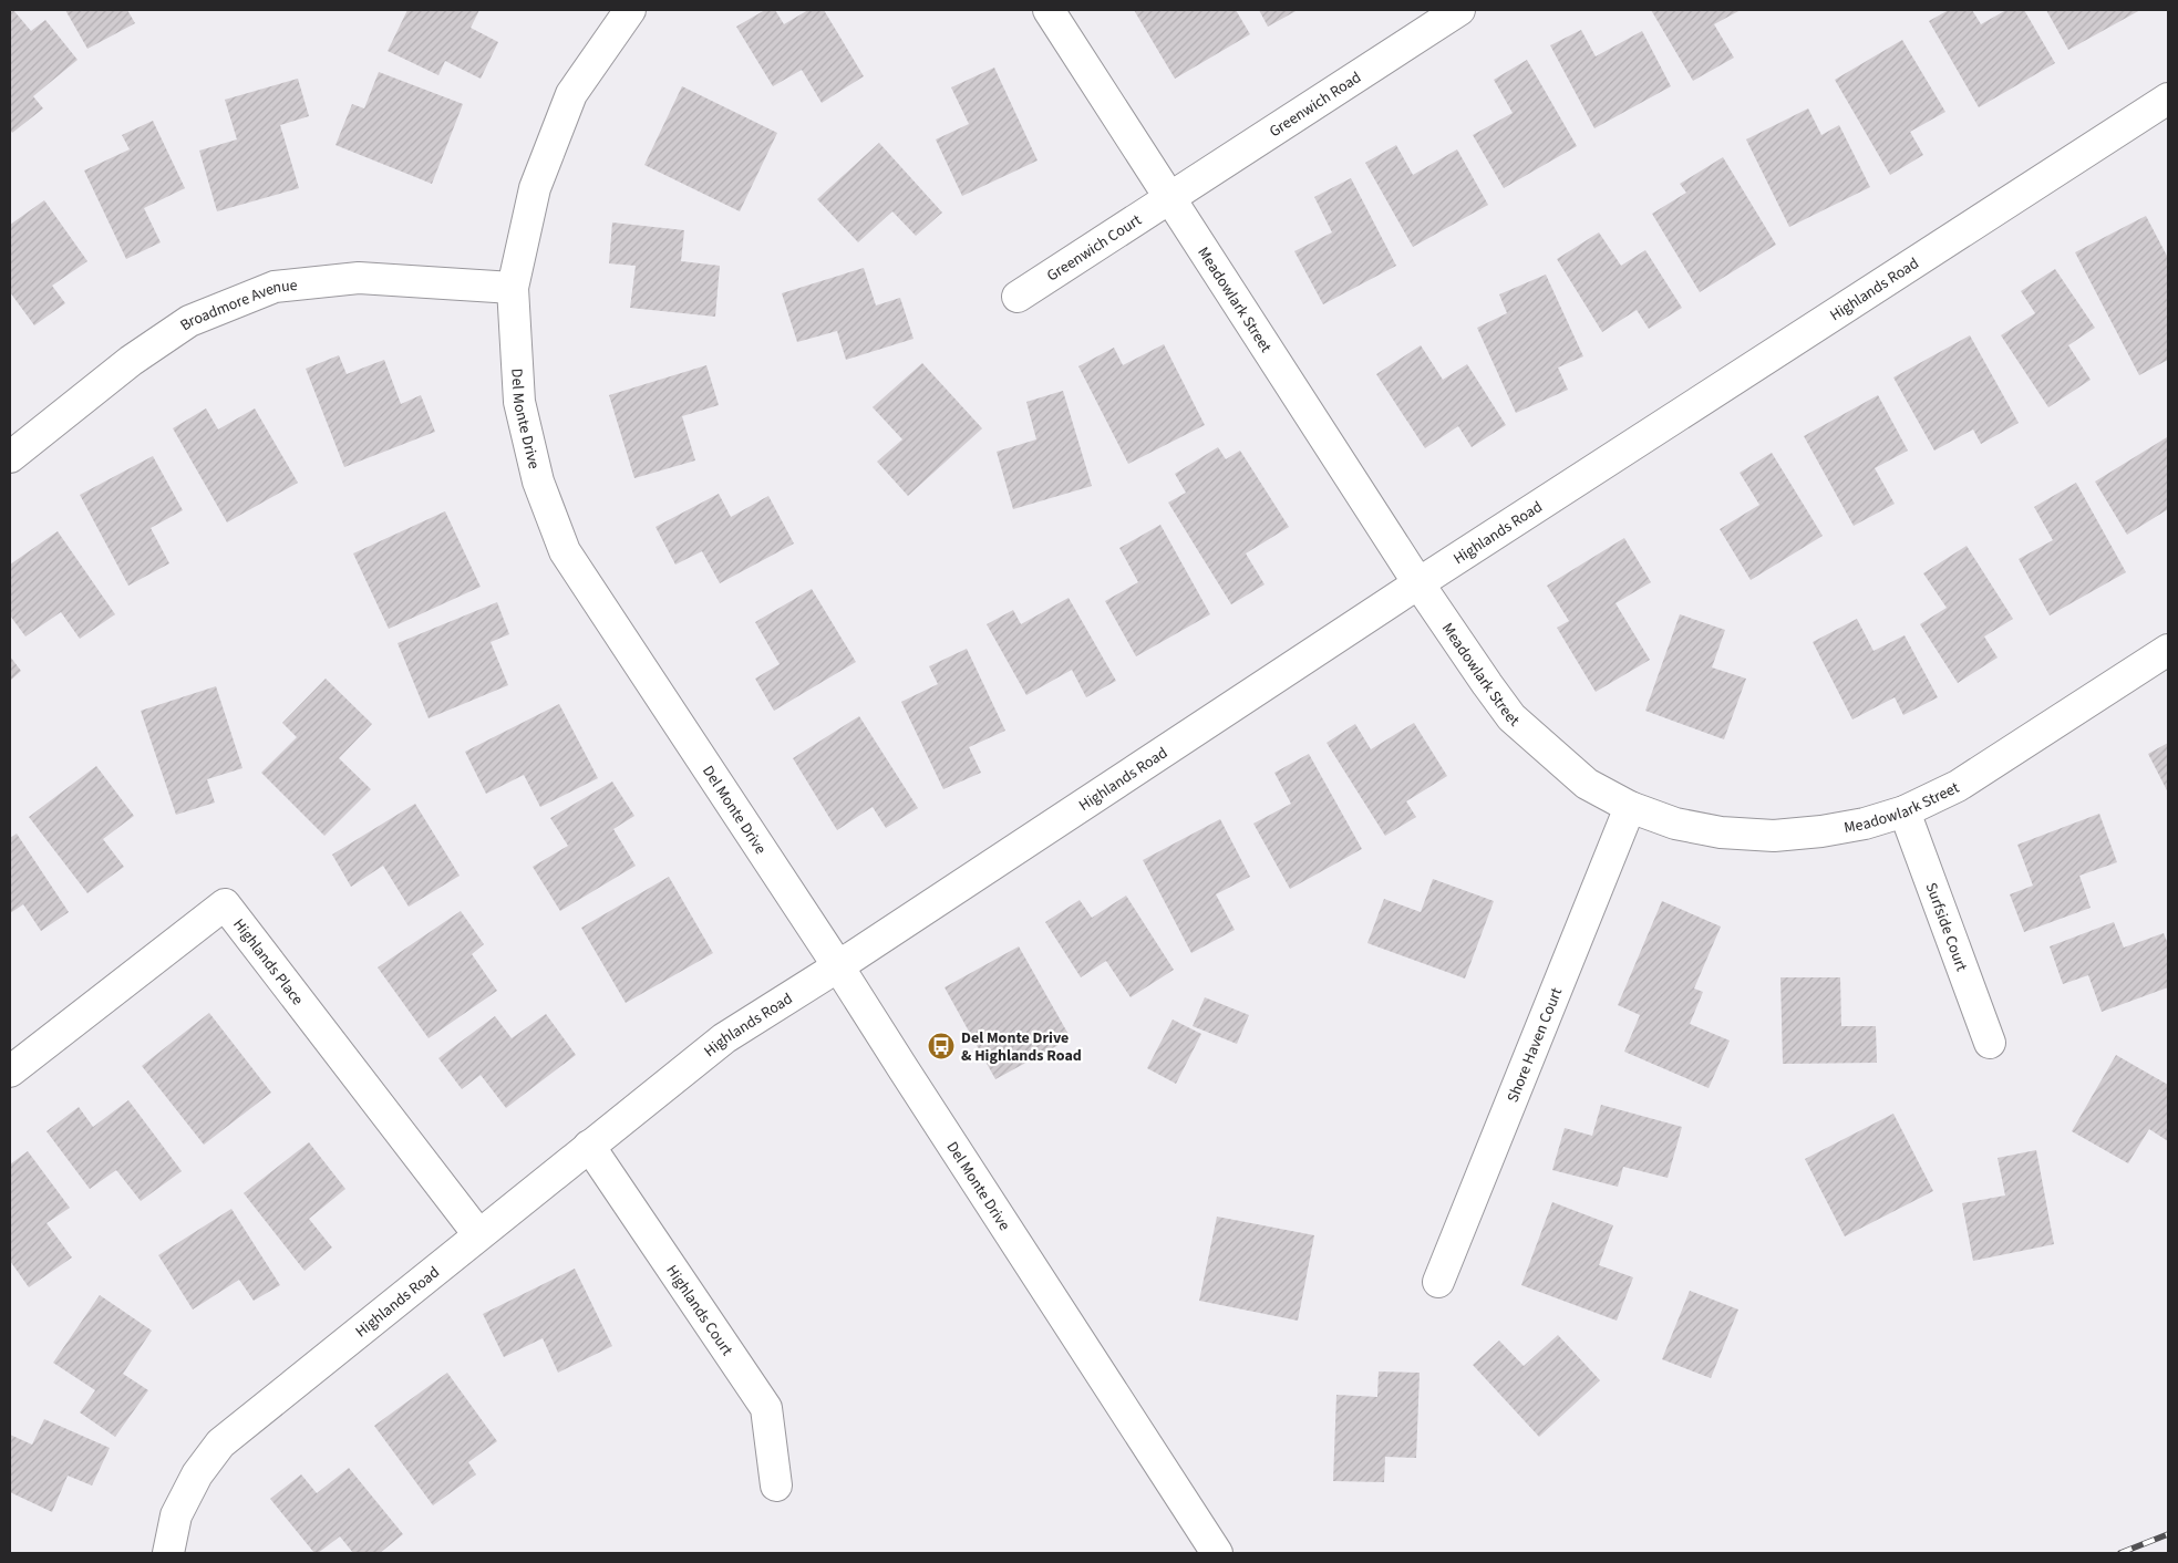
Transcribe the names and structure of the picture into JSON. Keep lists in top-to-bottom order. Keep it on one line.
{"streets":{"street":["Greenwich Road","Greenwich Court","Highlands Road","Meadowlark Street","Broadmore Avenue","Del Monte Drive","Surfside Court","Highlands Place","Shore Haven Court","Highlands Court"]},"crossings":[["Greenwich Road","Greenwich Court"],["Greenwich Road","Meadowlark Street"],["Greenwich Court","Meadowlark Street"],["Highlands Road","Meadowlark Street"],["Highlands Road","Del Monte Drive"],["Highlands Road","Highlands Place"],["Highlands Road","Highlands Court"],["Meadowlark Street","Surfside Court"],["Meadowlark Street","Shore Haven Court"],["Broadmore Avenue","Del Monte Drive"]],"places":{"bus stop":["Del Monte Drive & Highlands Road"]}}
